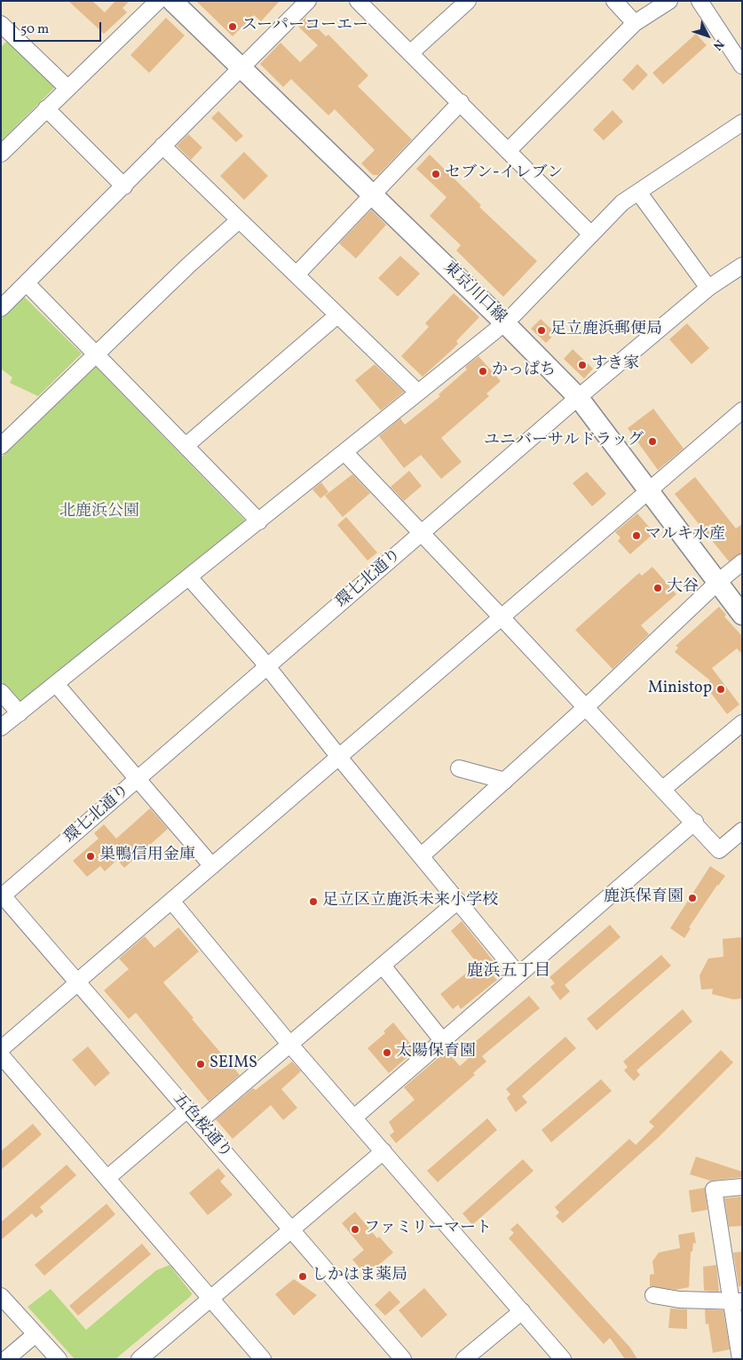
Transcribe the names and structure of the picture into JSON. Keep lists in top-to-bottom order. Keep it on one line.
{"streets":{"main road":["東京川口線"],"street":["環七北通り","五色桜通り"]},"crossings":[["東京川口線","環七北通り"],["環七北通り","五色桜通り"]],"districts":["鹿浜五丁目"],"parks":["北鹿浜公園"],"places":["スーパーコーエー","セブン-イレブン","足立鹿浜郵便局","すき家","かっぱち","ユニバーサルドラッグ","マルキ水産","大谷","Ministop","巣鴨信用金庫","鹿浜保育園","足立区立鹿浜未来小学校","太陽保育園","SEIMS","ファミリーマート","しかはま薬局"],"scale_bar":"50 m","north":"bottom right"}
